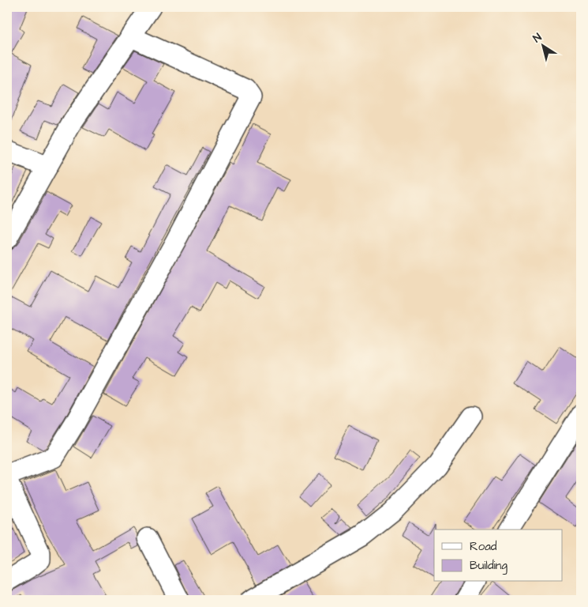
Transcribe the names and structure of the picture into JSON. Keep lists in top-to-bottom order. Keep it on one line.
{"legend":["Road","Building"],"north":"top left"}
